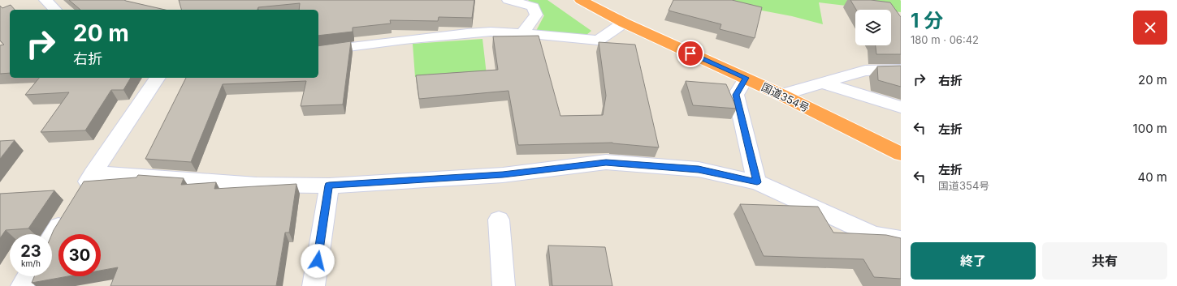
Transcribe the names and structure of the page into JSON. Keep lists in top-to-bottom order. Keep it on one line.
{"streets":{"highway":["国道354号"]},"page":{"heading":["1 分","180 m · 06:42"],"turn":["20 m","右折"],"list":[{"name":"右折","value":"20 m"},{"name":"左折","value":"100 m"},{"name":"左折","note":"国道354号","value":"40 m"}],"speed":"23 km/h","limit":"30","buttons":["終了","共有"]}}
